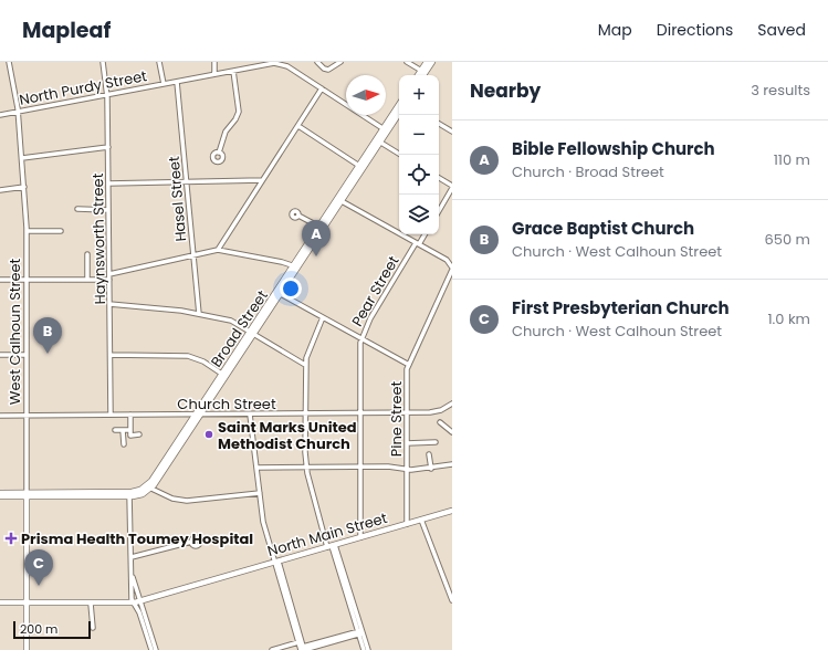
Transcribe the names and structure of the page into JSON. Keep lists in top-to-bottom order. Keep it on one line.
{"streets":{"main road":["Broad Street","West Calhoun Street","North Main Street"],"street":["North Purdy Street","Hasel Street","Haynsworth Street","Pear Street","Church Street","Pine Street"]},"crossings":[["North Purdy Street","Hasel Street"],["North Purdy Street","Haynsworth Street"],["North Purdy Street","Broad Street"],["North Purdy Street","West Calhoun Street"],["Haynsworth Street","Church Street"],["Pear Street","Church Street"],["Pear Street","North Main Street"],["Broad Street","Church Street"],["West Calhoun Street","Church Street"],["West Calhoun Street","North Main Street"],["Church Street","Pine Street"],["Pine Street","North Main Street"]],"places":{"other":["Saint Marks United Methodist Church"],"health":["Prisma Health Toumey Hospital"]},"scale_bar":"200 m","north":"right","page":{"header":"Mapleaf","nav":["Map","Directions","Saved"],"heading":["Nearby","3 results"],"map_buttons":["+","−"],"list":[{"mark":"A","name":"Bible Fellowship Church","note":"Church · Broad Street","value":"110 m"},{"mark":"B","name":"Grace Baptist Church","note":"Church · West Calhoun Street","value":"650 m"},{"mark":"C","name":"First Presbyterian Church","note":"Church · West Calhoun Street","value":"1.0 km"}],"pins":["A","B","C"],"scale":"200 m"}}
